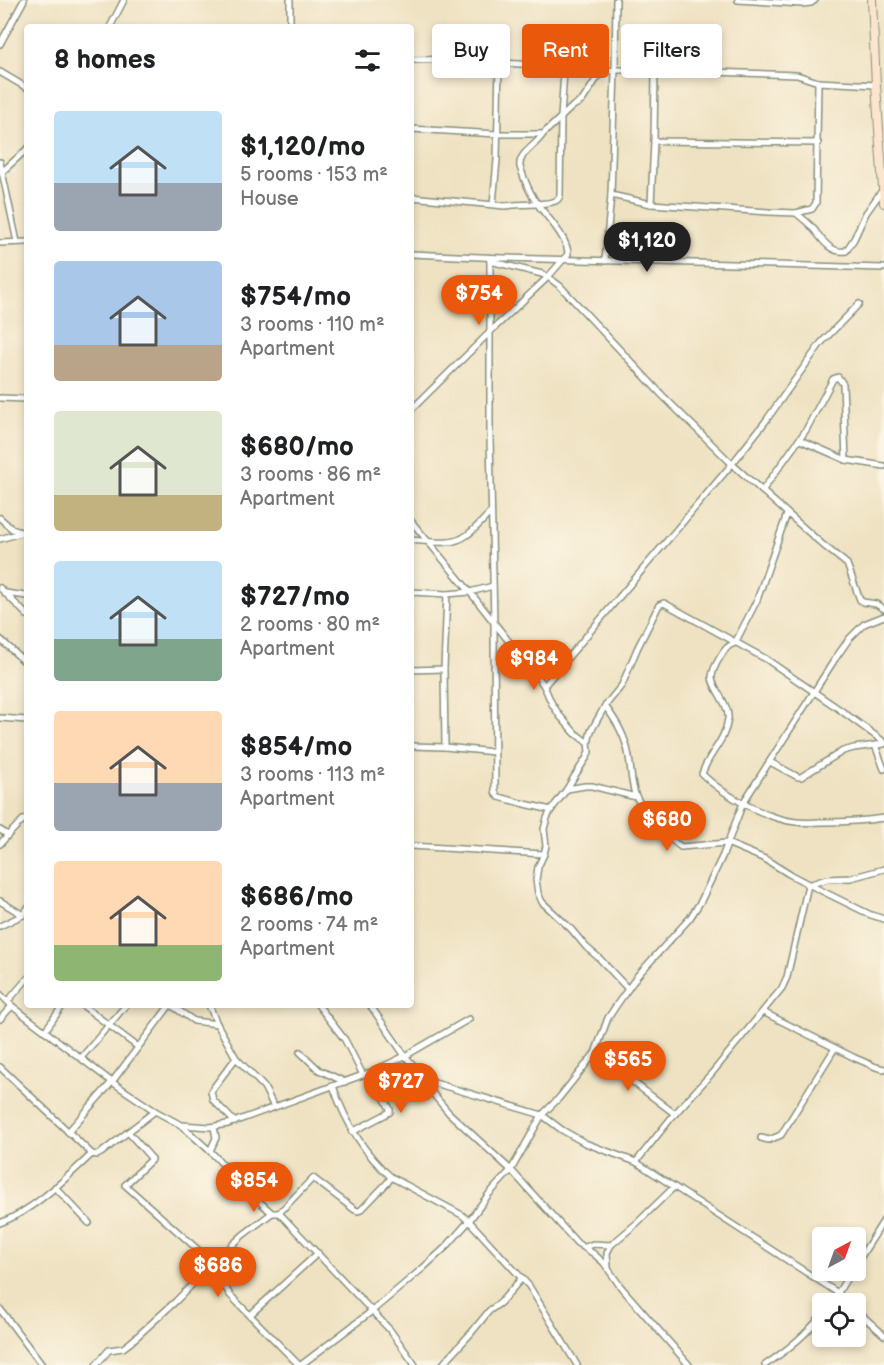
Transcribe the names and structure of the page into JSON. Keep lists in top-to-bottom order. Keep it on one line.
{"north":"top right","page":{"chip":["Buy","Rent","Filters"],"heading":"8 homes","list":[{"name":"$1,120/mo","note":"5 rooms · 153 m² · House"},{"name":"$754/mo","note":"3 rooms · 110 m² · Apartment"},{"name":"$680/mo","note":"3 rooms · 86 m² · Apartment"},{"name":"$727/mo","note":"2 rooms · 80 m² · Apartment"},{"name":"$854/mo","note":"3 rooms · 113 m² · Apartment"},{"name":"$686/mo","note":"2 rooms · 74 m² · Apartment"}],"price":["$1,120","$754","$984","$680","$565","$727","$854","$686"]}}
